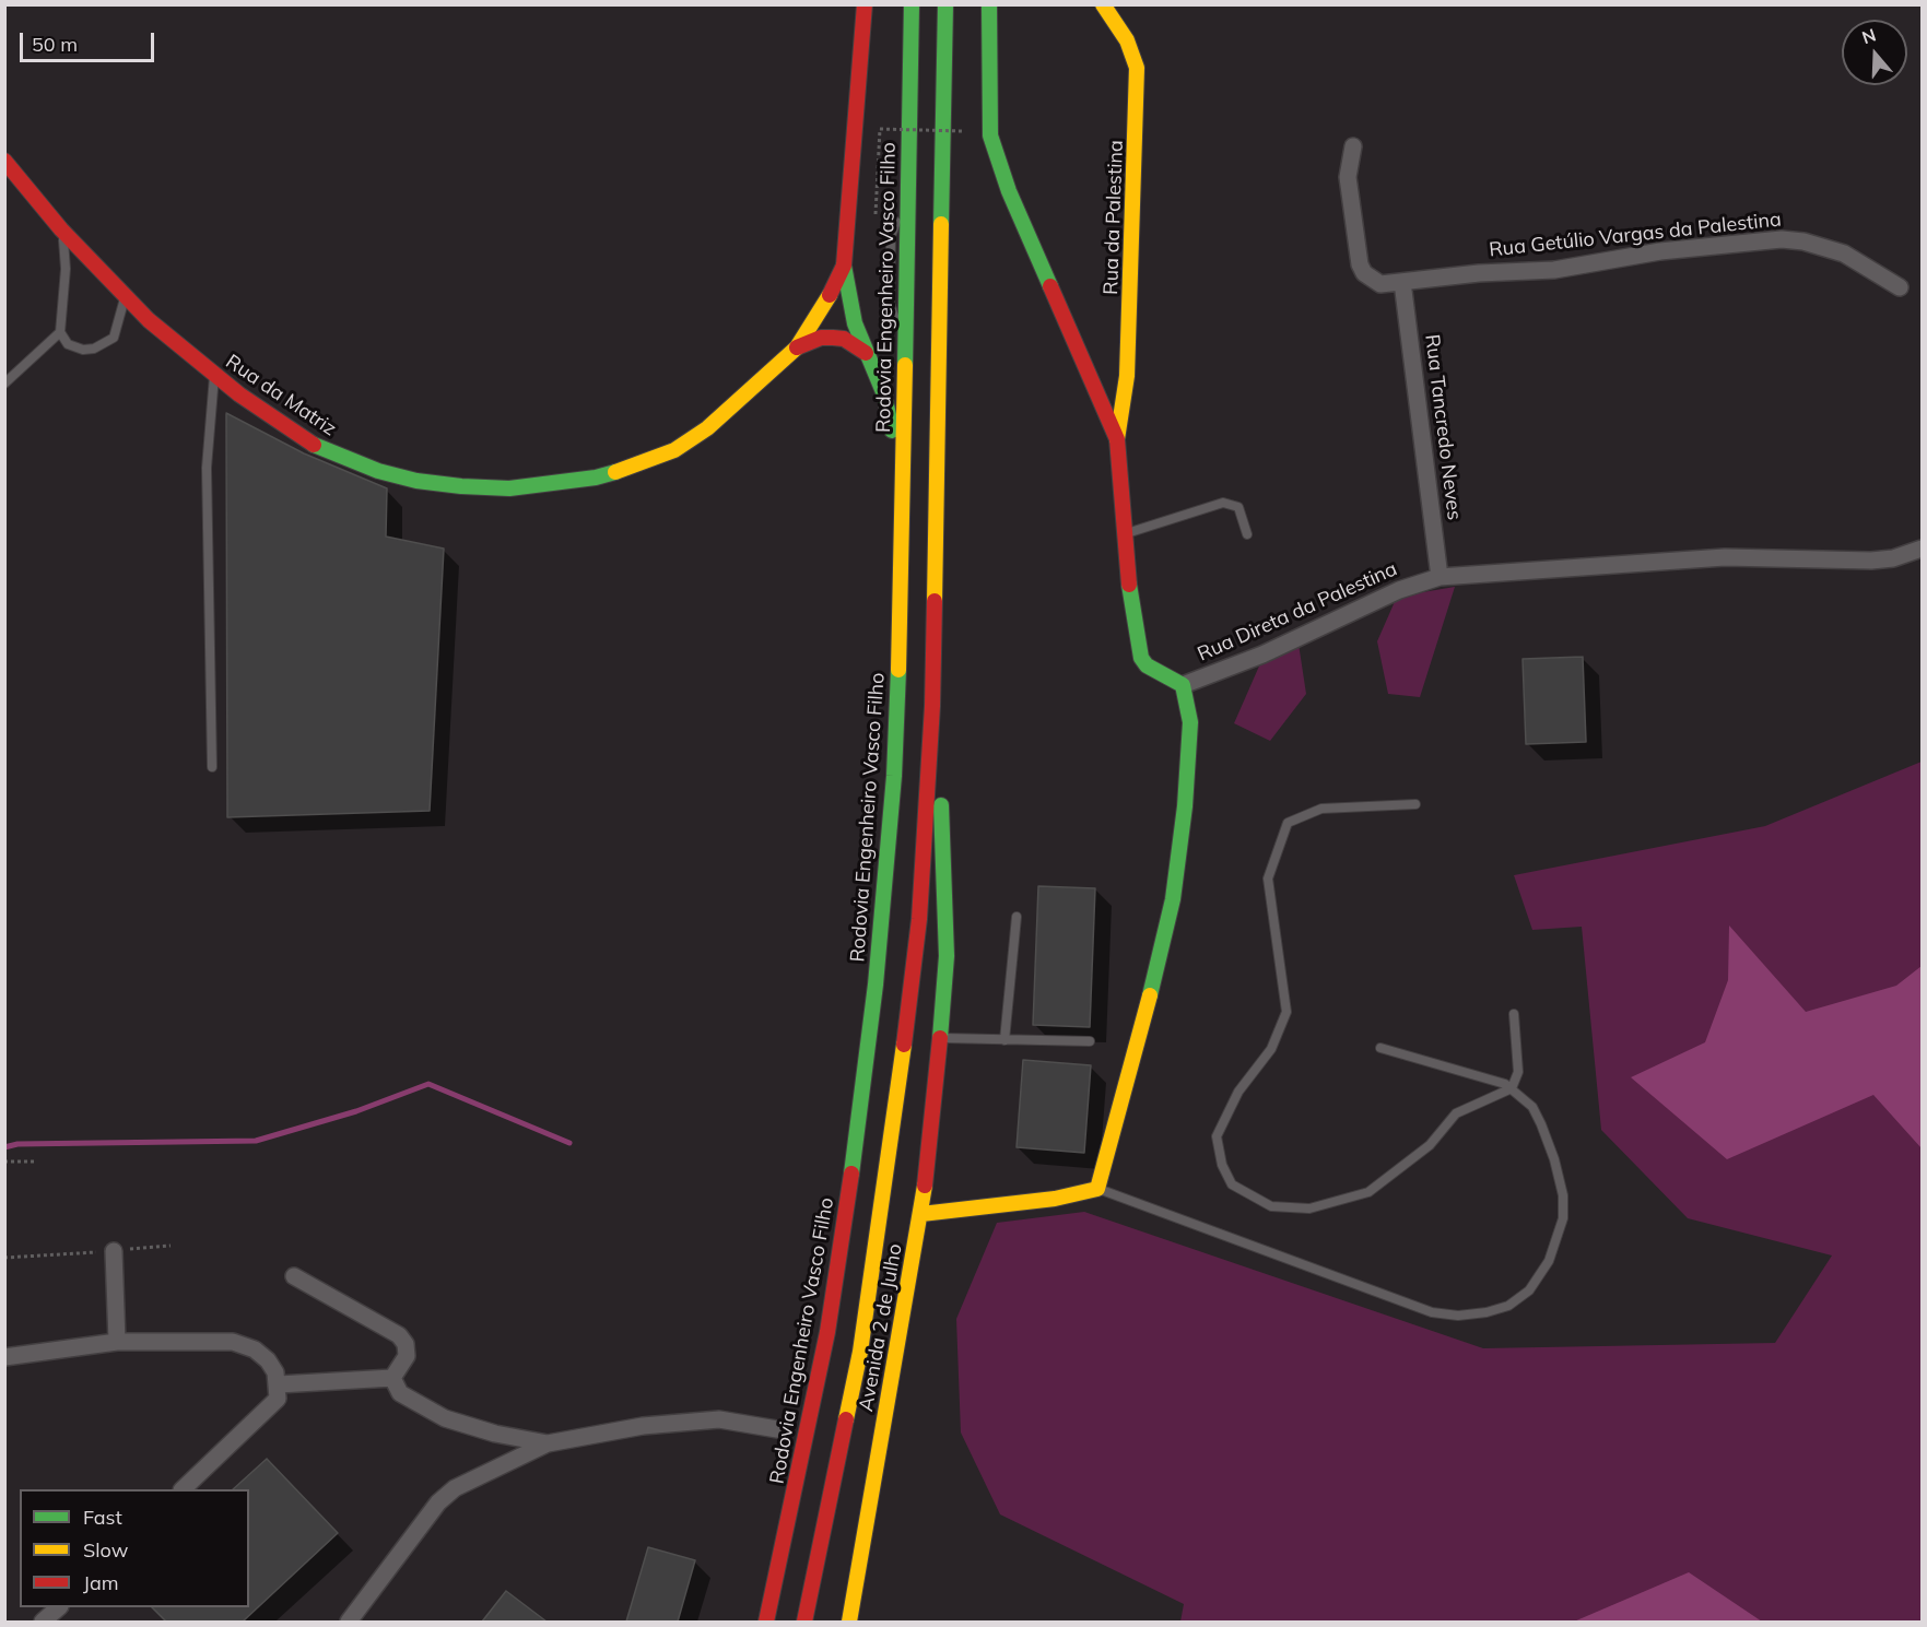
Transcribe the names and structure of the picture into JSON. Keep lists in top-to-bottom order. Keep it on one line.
{"streets":{"main road":["Rua da Palestina","Rodovia Engenheiro Vasco Filho","Rua da Matriz","Rua Direta da Palestina","Avenida 2 de Julho"],"street":["Rua Getúlio Vargas da Palestina","Rua Tancredo Neves"]},"crossings":[["Rua da Palestina","Rua Direta da Palestina"],["Rua Getúlio Vargas da Palestina","Rua Tancredo Neves"],["Rua Tancredo Neves","Rua Direta da Palestina"]],"legend":["Fast","Slow","Jam"],"scale_bar":"50 m","north":"top"}
